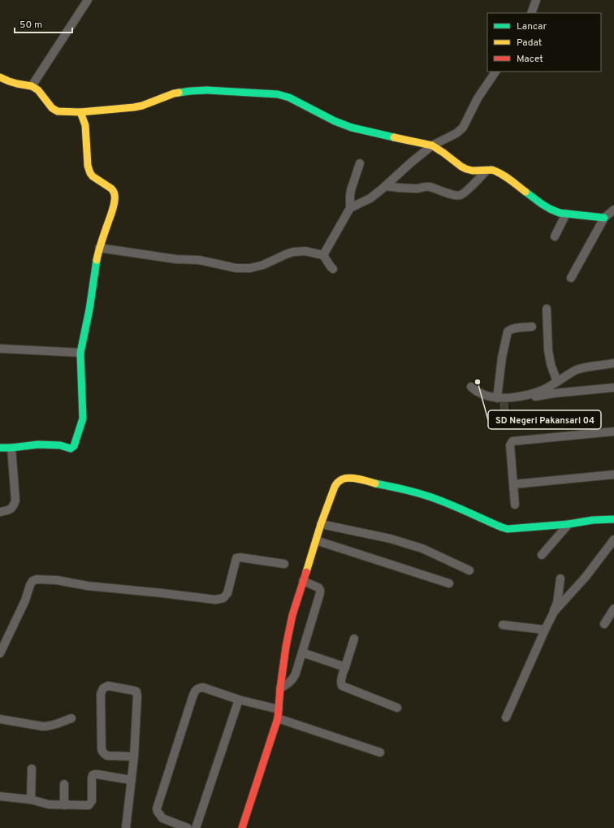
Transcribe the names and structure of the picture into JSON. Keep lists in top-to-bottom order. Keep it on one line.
{"places":["SD Negeri Pakansari 04"],"legend":["Lancar","Padat","Macet"],"scale_bar":"50 m"}
